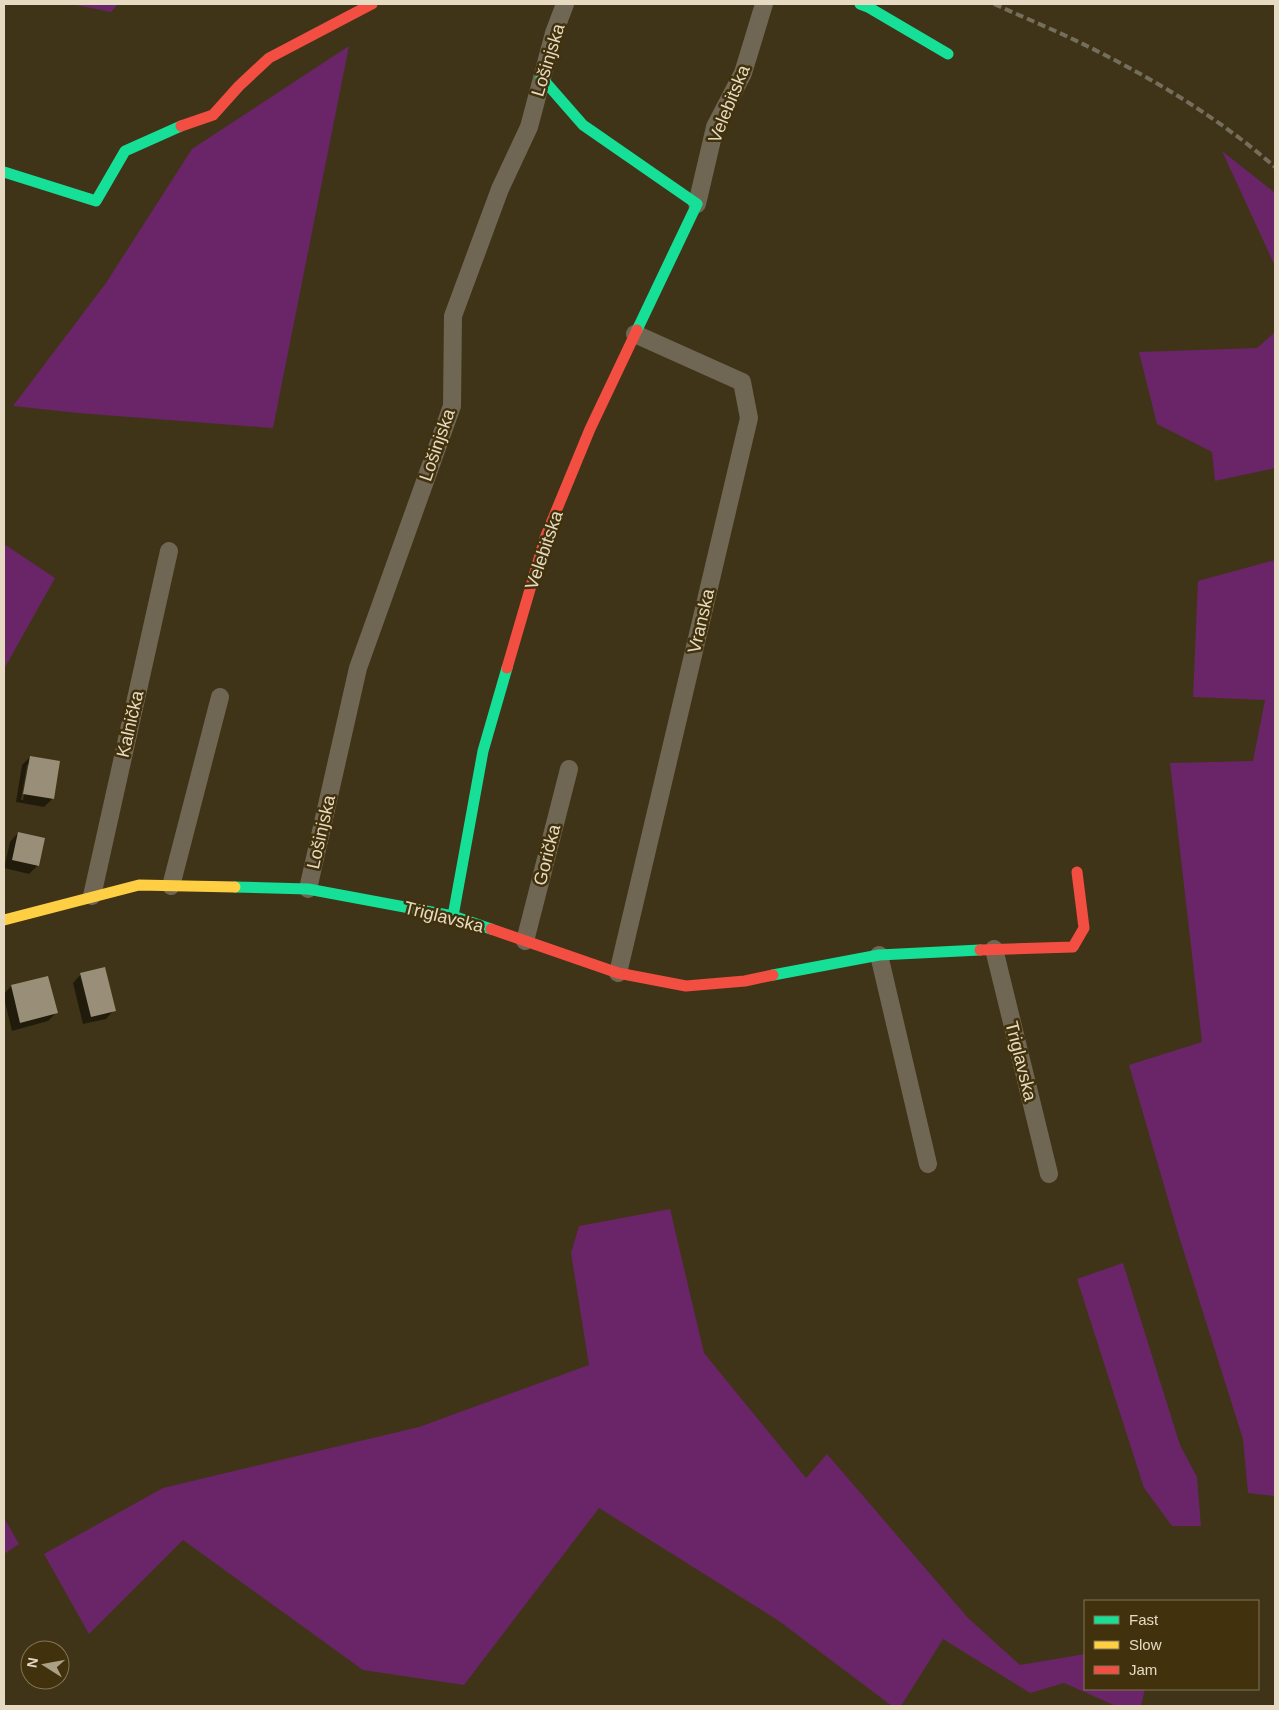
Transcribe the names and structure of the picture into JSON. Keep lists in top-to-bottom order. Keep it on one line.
{"streets":{"street":["Lošinjska","Velebitska","Vranska","Kalnička","Gorička","Triglavska"]},"crossings":[["Lošinjska","Triglavska"],["Velebitska","Vranska"],["Velebitska","Triglavska"],["Vranska","Triglavska"],["Kalnička","Triglavska"],["Gorička","Triglavska"]],"legend":["Fast","Slow","Jam"],"north":"left"}
